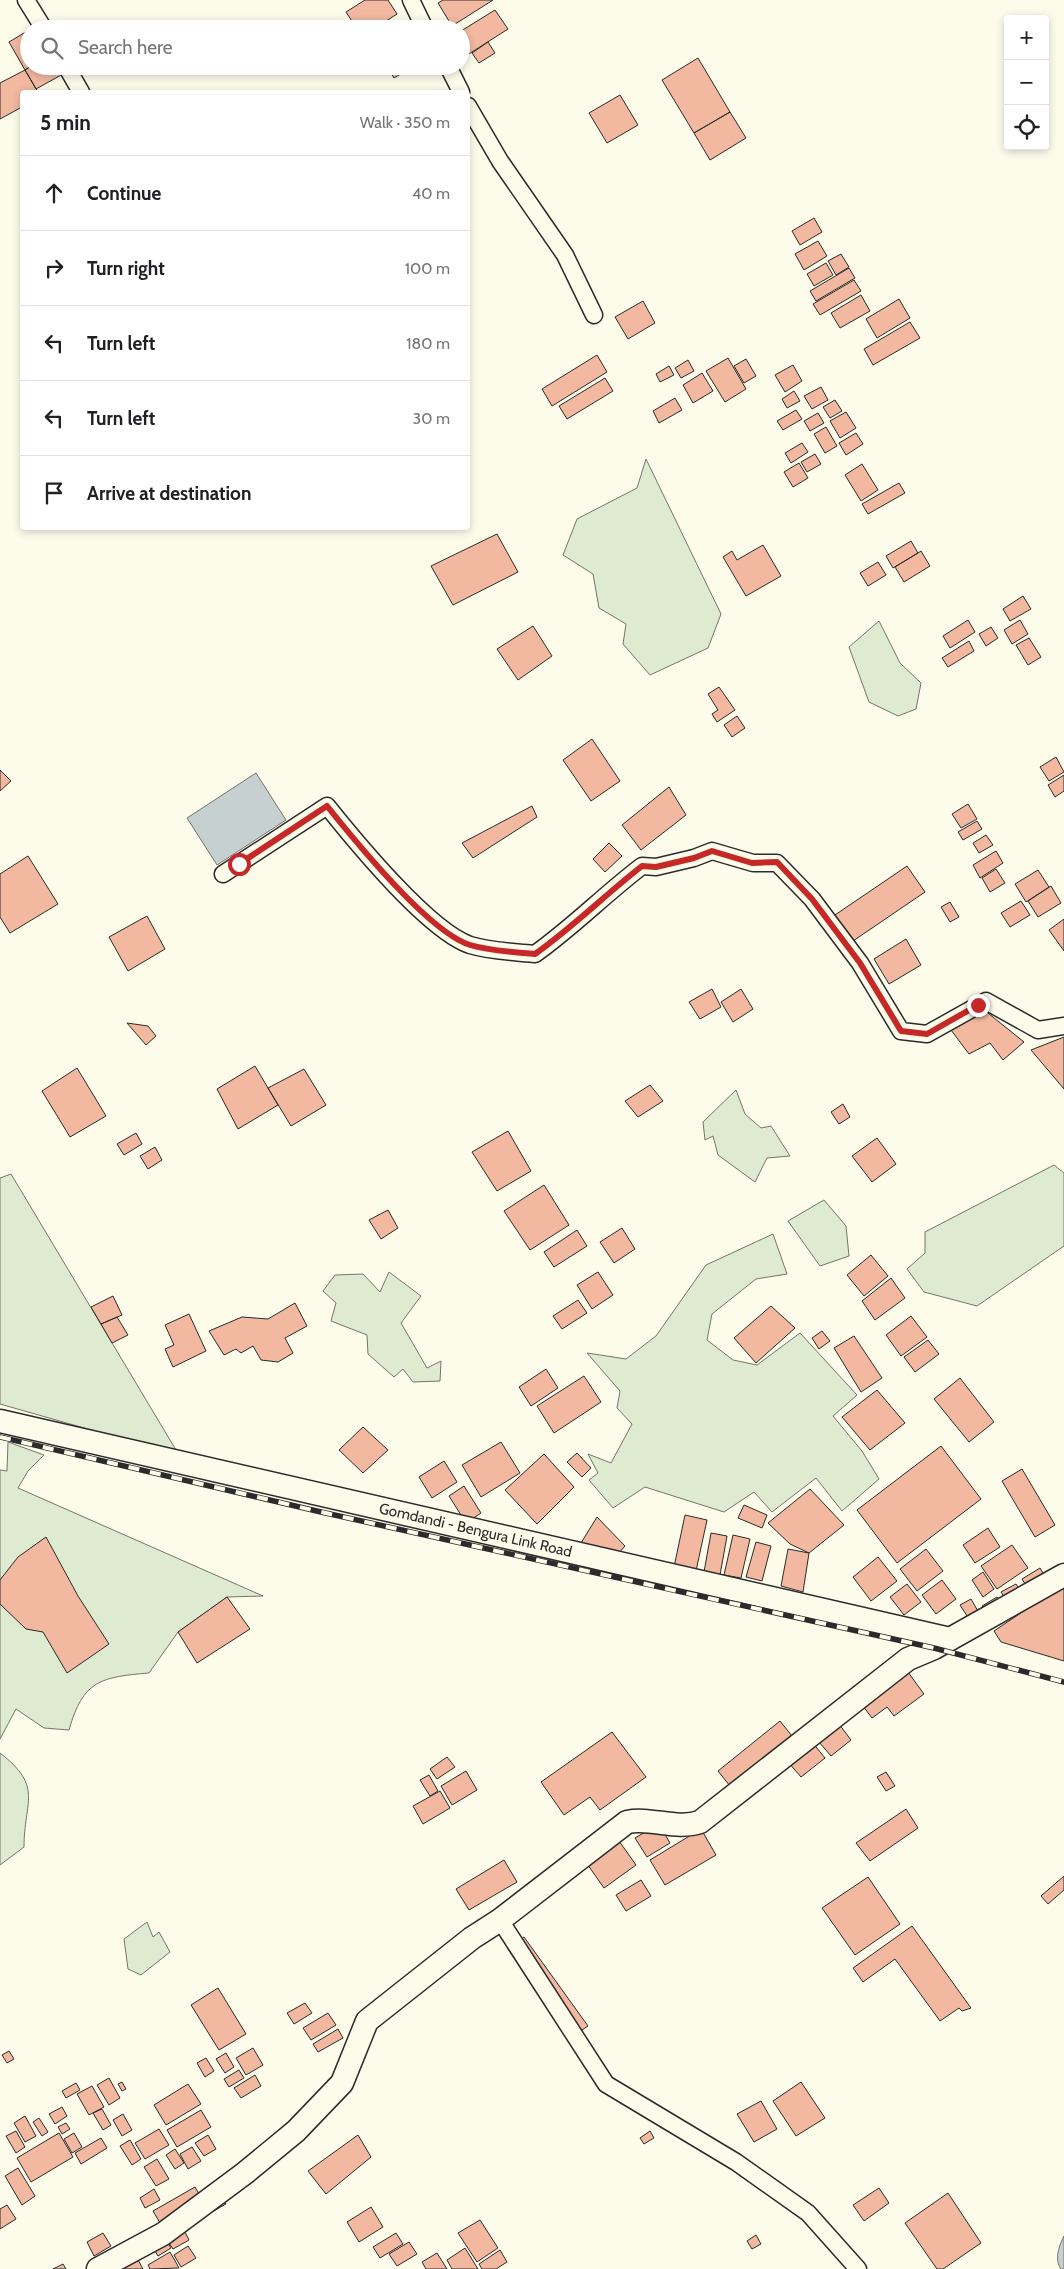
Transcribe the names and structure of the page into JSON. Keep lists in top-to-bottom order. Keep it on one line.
{"streets":{"main road":["Gomdandi - Bengura Link Road"]},"page":{"map_buttons":["+","−"],"search":"Search here","heading":["5 min","Walk · 350 m"],"list":[["Continue","40 m"],["Turn right","100 m"],["Turn left","180 m"],["Turn left","30 m"],"Arrive at destination"]}}
